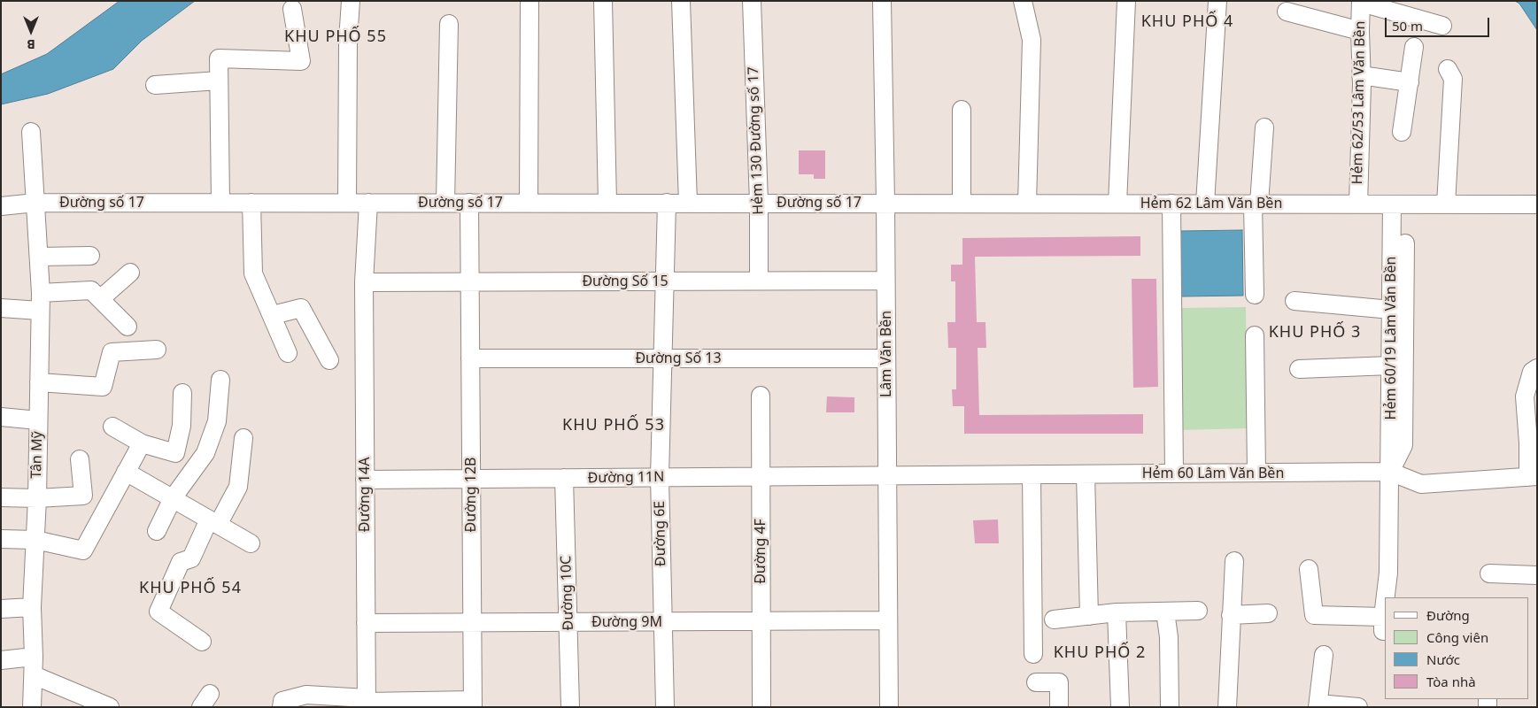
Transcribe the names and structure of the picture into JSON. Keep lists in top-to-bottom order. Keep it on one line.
{"streets":{"street":["Hẻm 62/53 Lâm Văn Bền","Hẻm 130 Đường số 17","Đường số 17","Hẻm 62 Lâm Văn Bền","Đường Số 15","Hẻm 60/19 Lâm Văn Bền","Lâm Văn Bền","Đường Số 13","Tân Mỹ","Hẻm 60 Lâm Văn Bền","Đường 11N","Đường 14A","Đường 12B","Đường 6E","Đường 4F","Đường 10C","Đường 9M"]},"crossings":[["Hẻm 62/53 Lâm Văn Bền","Hẻm 62 Lâm Văn Bền"],["Hẻm 130 Đường số 17","Đường số 17"],["Hẻm 130 Đường số 17","Đường Số 15"],["Đường số 17","Hẻm 62 Lâm Văn Bền"],["Đường số 17","Lâm Văn Bền"],["Đường số 17","Tân Mỹ"],["Đường số 17","Đường 14A"],["Đường số 17","Đường 12B"],["Đường số 17","Đường 6E"],["Hẻm 62 Lâm Văn Bền","Hẻm 60/19 Lâm Văn Bền"],["Hẻm 62 Lâm Văn Bền","Lâm Văn Bền"],["Đường Số 15","Lâm Văn Bền"],["Đường Số 15","Đường 14A"],["Đường Số 15","Đường 12B"],["Đường Số 15","Đường 6E"],["Hẻm 60/19 Lâm Văn Bền","Hẻm 60 Lâm Văn Bền"],["Lâm Văn Bền","Đường Số 13"],["Lâm Văn Bền","Hẻm 60 Lâm Văn Bền"],["Lâm Văn Bền","Đường 11N"],["Lâm Văn Bền","Đường 9M"],["Đường Số 13","Đường 12B"],["Đường Số 13","Đường 6E"],["Hẻm 60 Lâm Văn Bền","Đường 11N"],["Đường 11N","Đường 14A"],["Đường 11N","Đường 12B"],["Đường 11N","Đường 6E"],["Đường 11N","Đường 4F"],["Đường 11N","Đường 10C"],["Đường 14A","Đường 9M"],["Đường 12B","Đường 9M"],["Đường 6E","Đường 9M"],["Đường 4F","Đường 9M"],["Đường 10C","Đường 9M"]],"districts":["KHU PHỐ 4","KHU PHỐ 55","KHU PHỐ 3","KHU PHỐ 53","KHU PHỐ 54","KHU PHỐ 2"],"legend":["Đường","Công viên","Nước","Tòa nhà"],"scale_bar":"50 m","north":"bottom"}
